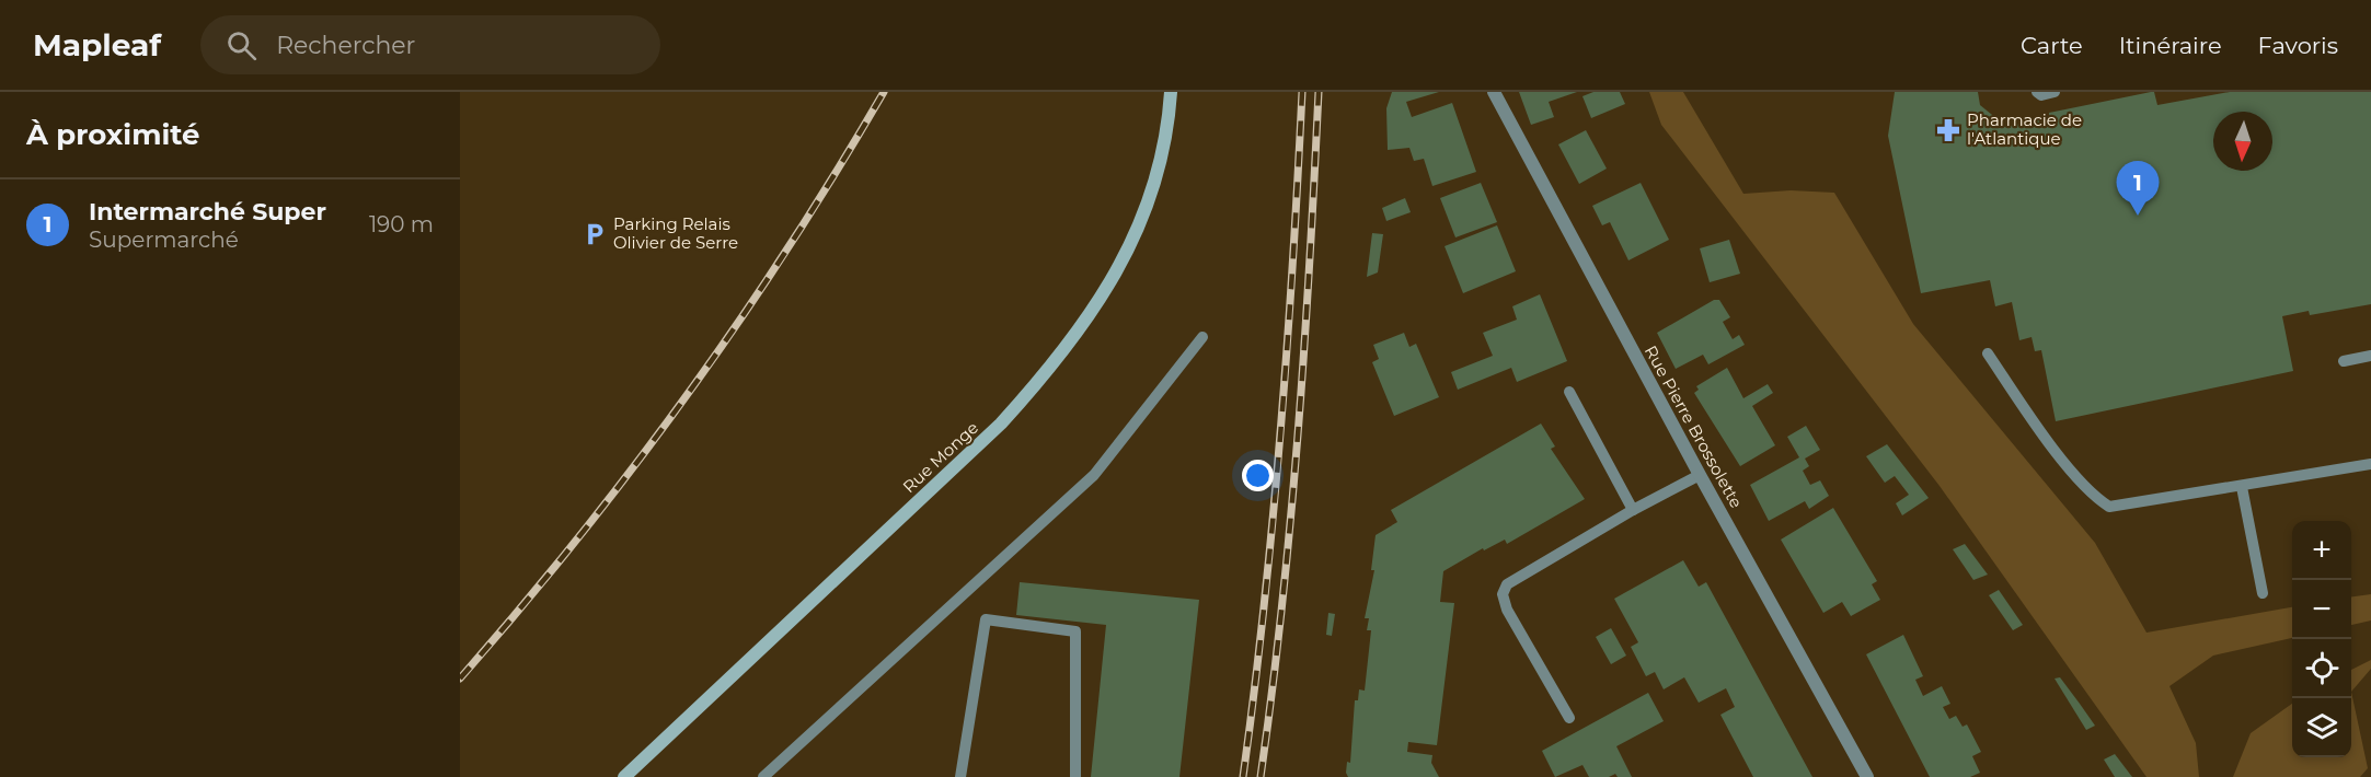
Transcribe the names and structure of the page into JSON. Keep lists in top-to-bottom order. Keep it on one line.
{"streets":{"street":["Rue Pierre Brossolette","Rue Monge"]},"places":{"pharmacy":["Pharmacie de l'Atlantique"],"parking":["Parking Relais Olivier de Serre"]},"north":"bottom","page":{"header":"Mapleaf","search":"Rechercher","nav":["Carte","Itinéraire","Favoris"],"heading":"À proximité","pins":"1","list":[{"mark":"1","name":"Intermarché Super","note":"Supermarché","value":"190 m"}],"map_buttons":["+","−"]}}
